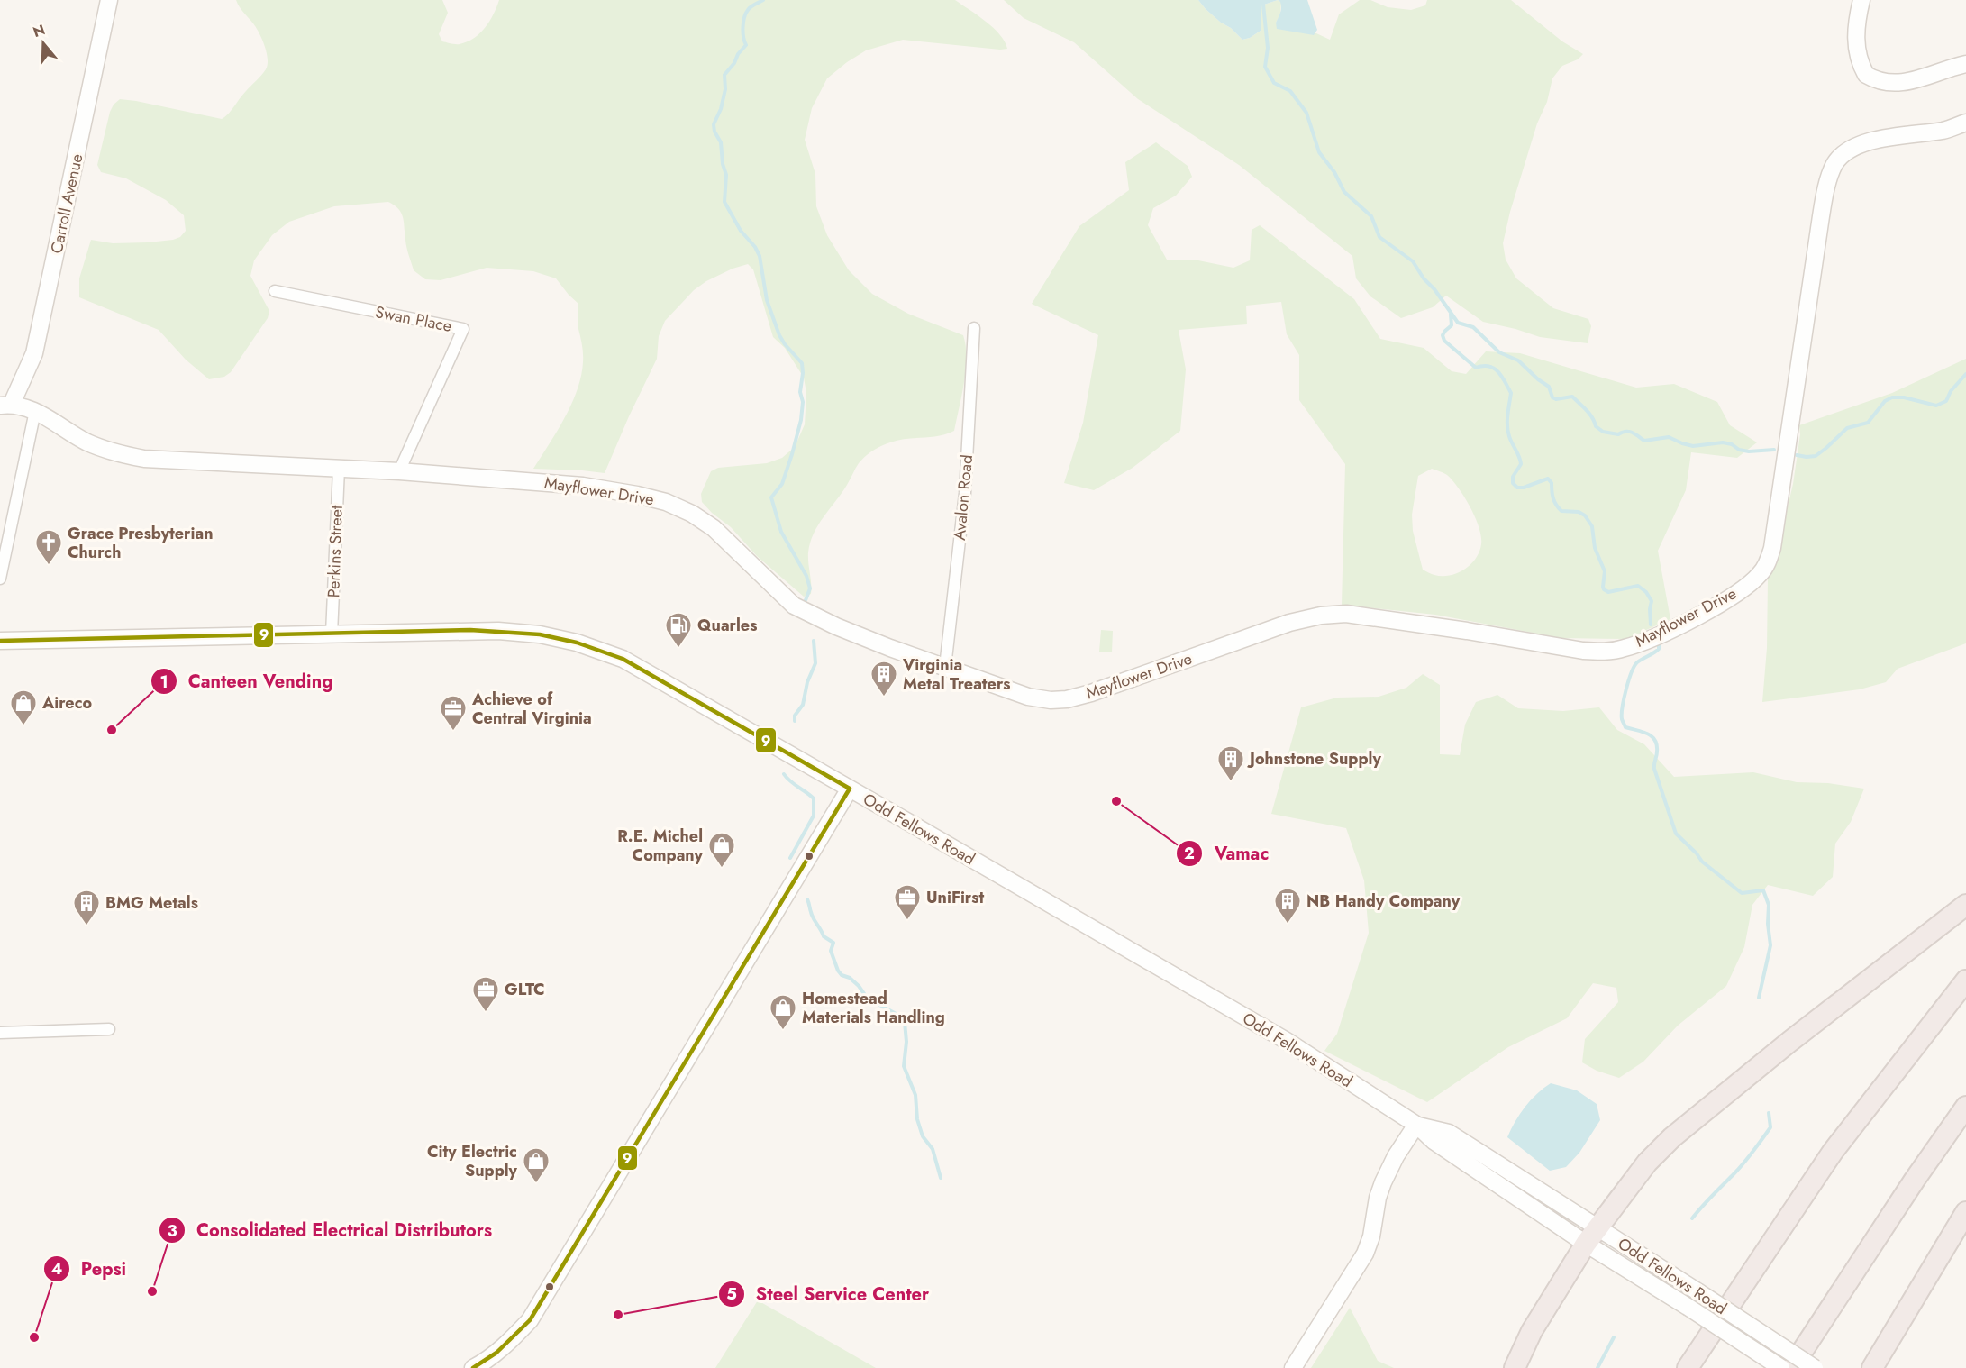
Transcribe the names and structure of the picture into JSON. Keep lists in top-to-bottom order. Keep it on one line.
{"streets":{"street":["Carroll Avenue","Swan Place","Mayflower Drive","Avalon Road","Perkins Street","Odd Fellows Road"]},"crossings":[["Carroll Avenue","Mayflower Drive"],["Swan Place","Mayflower Drive"],["Mayflower Drive","Avalon Road"],["Mayflower Drive","Perkins Street"],["Perkins Street","Odd Fellows Road"]],"places":{"church":["Grace Presbyterian Church"],"fuel station":["Quarles"],"building":["Virginia Metal Treaters","Johnstone Supply","NB Handy Company","BMG Metals"],"shop":["Aireco","R.E. Michel Company","Homestead Materials Handling","City Electric Supply"],"other":["Canteen Vending","Vamac","Consolidated Electrical Distributors","Steel Service Center","Pepsi"],"office":["Achieve of Central Virginia","UniFirst","GLTC"]},"lines":["transit line 9"],"north":"top"}
